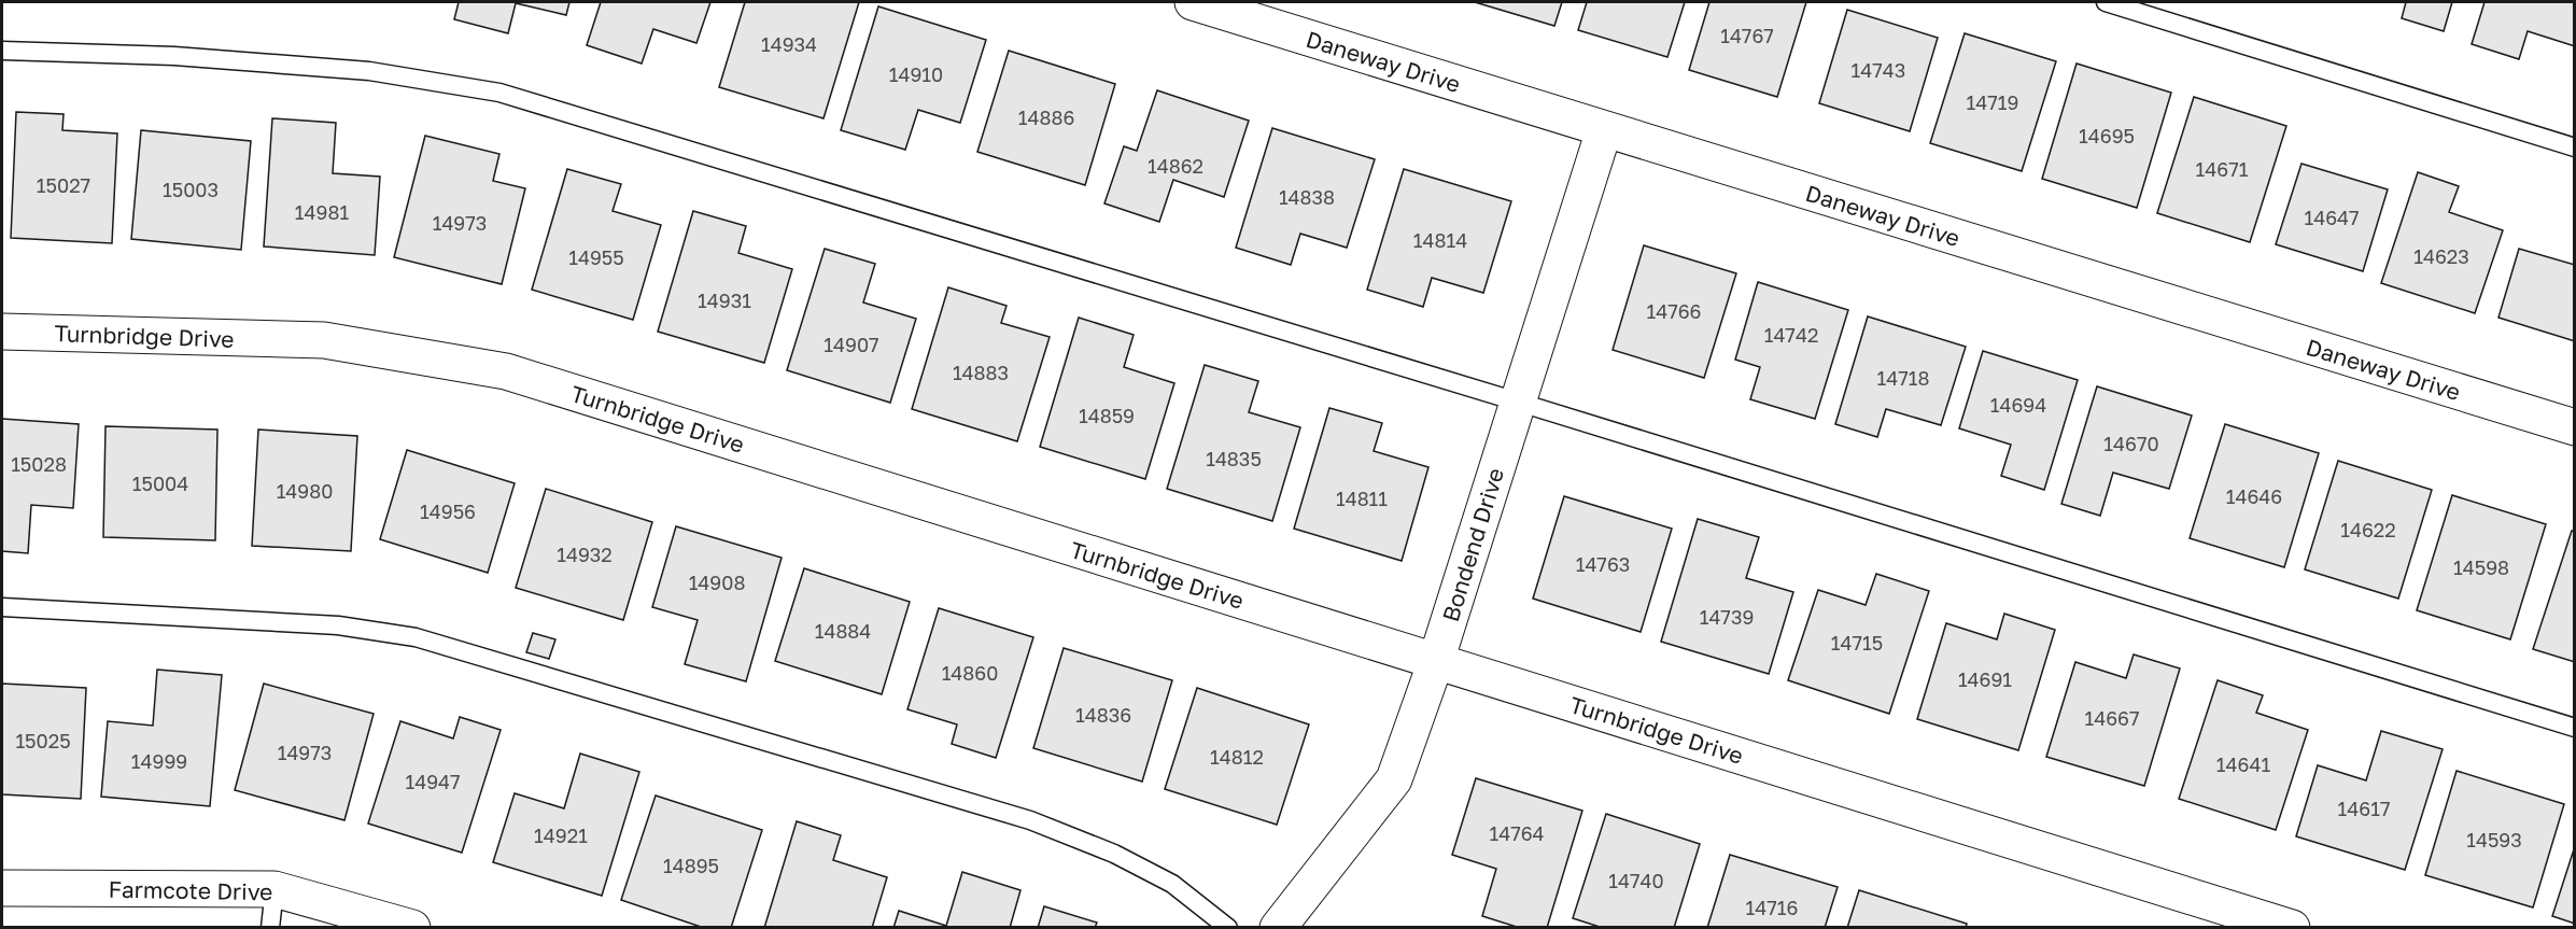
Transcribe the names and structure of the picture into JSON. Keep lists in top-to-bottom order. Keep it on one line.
{"streets":{"street":["Daneway Drive","Turnbridge Drive","Bondend Drive","Farmcote Drive"]},"crossings":[["Daneway Drive","Bondend Drive"],["Turnbridge Drive","Bondend Drive"]],"house_numbers":["14767","14934","14743","14910","14719","14886","14695","14862","14671","15027","15003","14838","14981","14647","14973","14814","14623","14955","14931","14766","14742","14907","14883","14718","14694","14859","14670","14835","15028","15004","14980","14646","14811","14956","14622","14932","14763","14598","14908","14739","14884","14715","14860","14691","14836","14667","15025","14973","14812","14999","14641","14947","14617","14764","14921","14593","14895","14740","14716"]}
